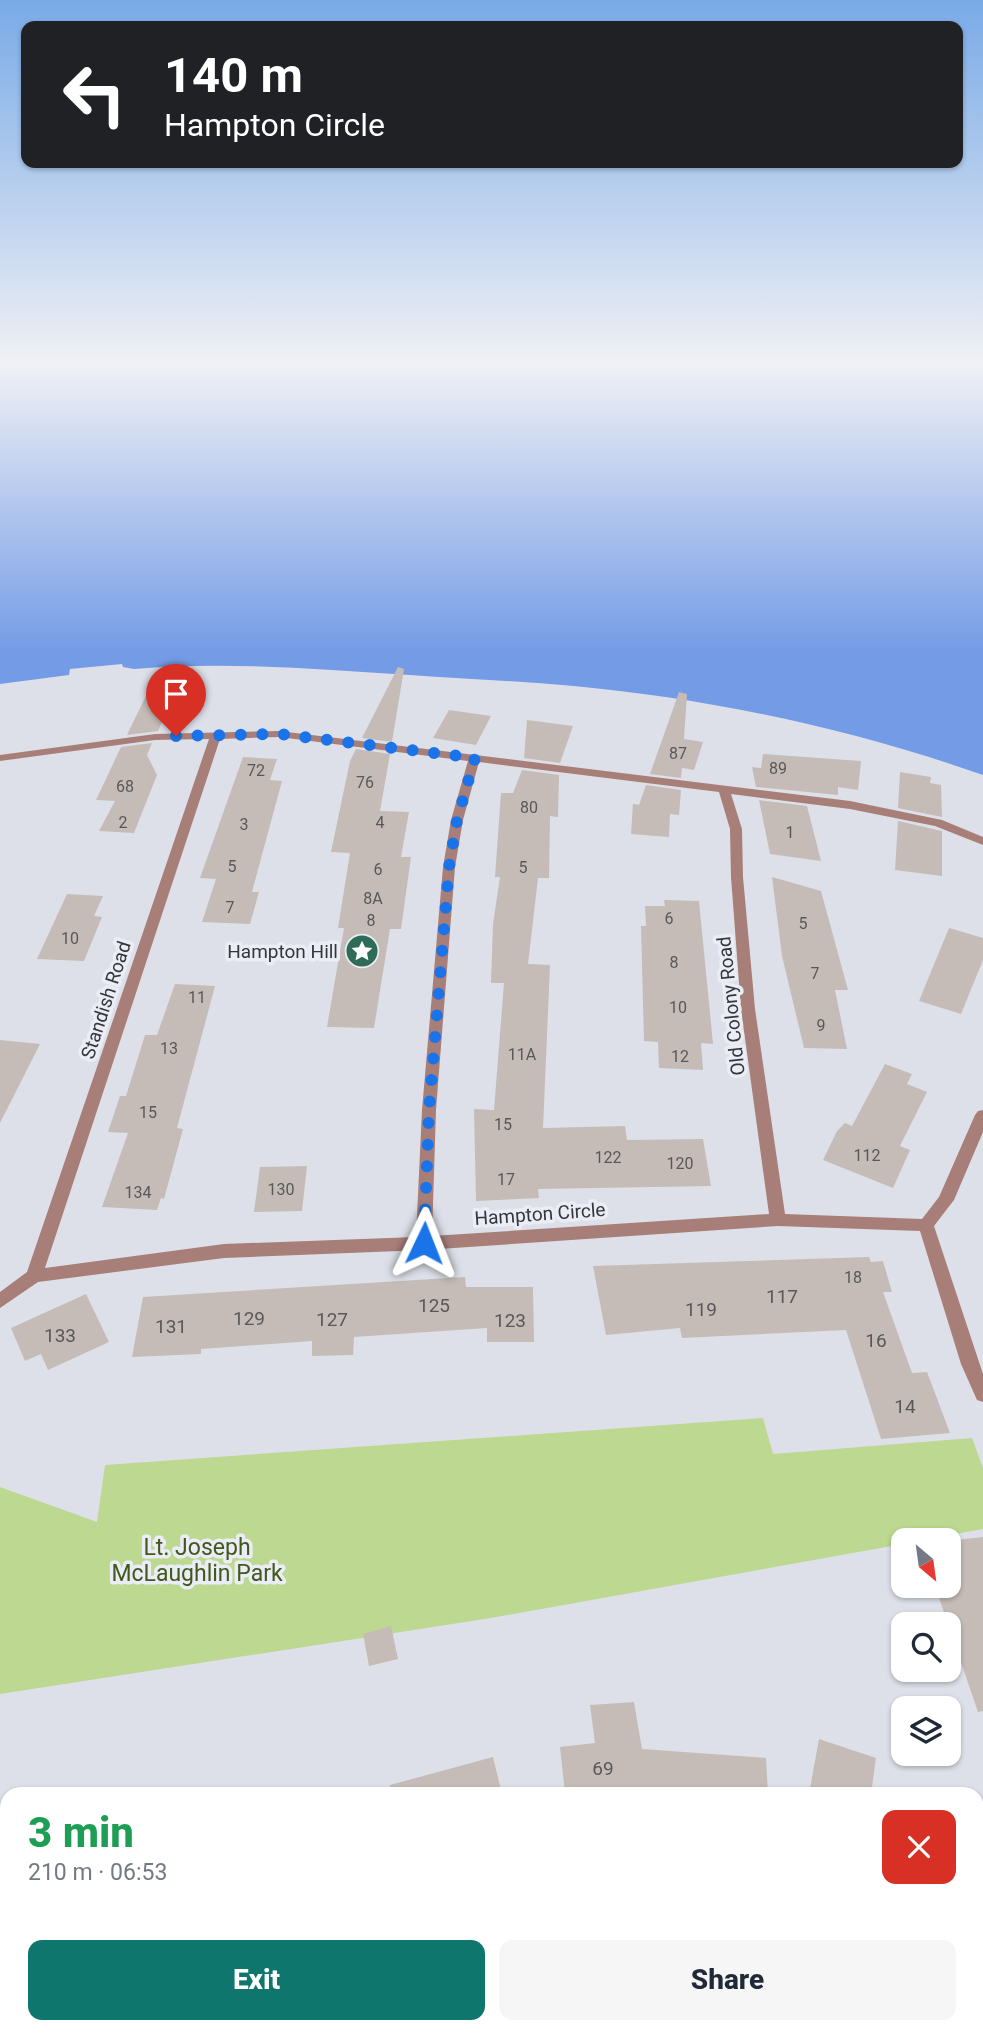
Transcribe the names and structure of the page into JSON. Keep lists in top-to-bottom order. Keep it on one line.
{"streets":{"street":["Standish Road","Old Colony Road","Hampton Circle"]},"crossings":[["Standish Road","Hampton Circle"],["Old Colony Road","Hampton Circle"]],"parks":["Lt. Joseph McLaughlin Park"],"places":{"place":["Hampton Hill"]},"house_numbers":["87","89","72","76","68","80","2","4","3","1","5","5","6","8A","7","6","8","5","10","8","7","11","10","9","13","11A","12","15","15","112","122","120","17","130","134","18","117","125","119","129","127","123","131","133","16","14","69"],"north":"bottom right","page":{"turn":["140 m","Hampton Circle"],"heading":["3 min","210 m · 06:53"],"buttons":["Exit","Share"]}}
